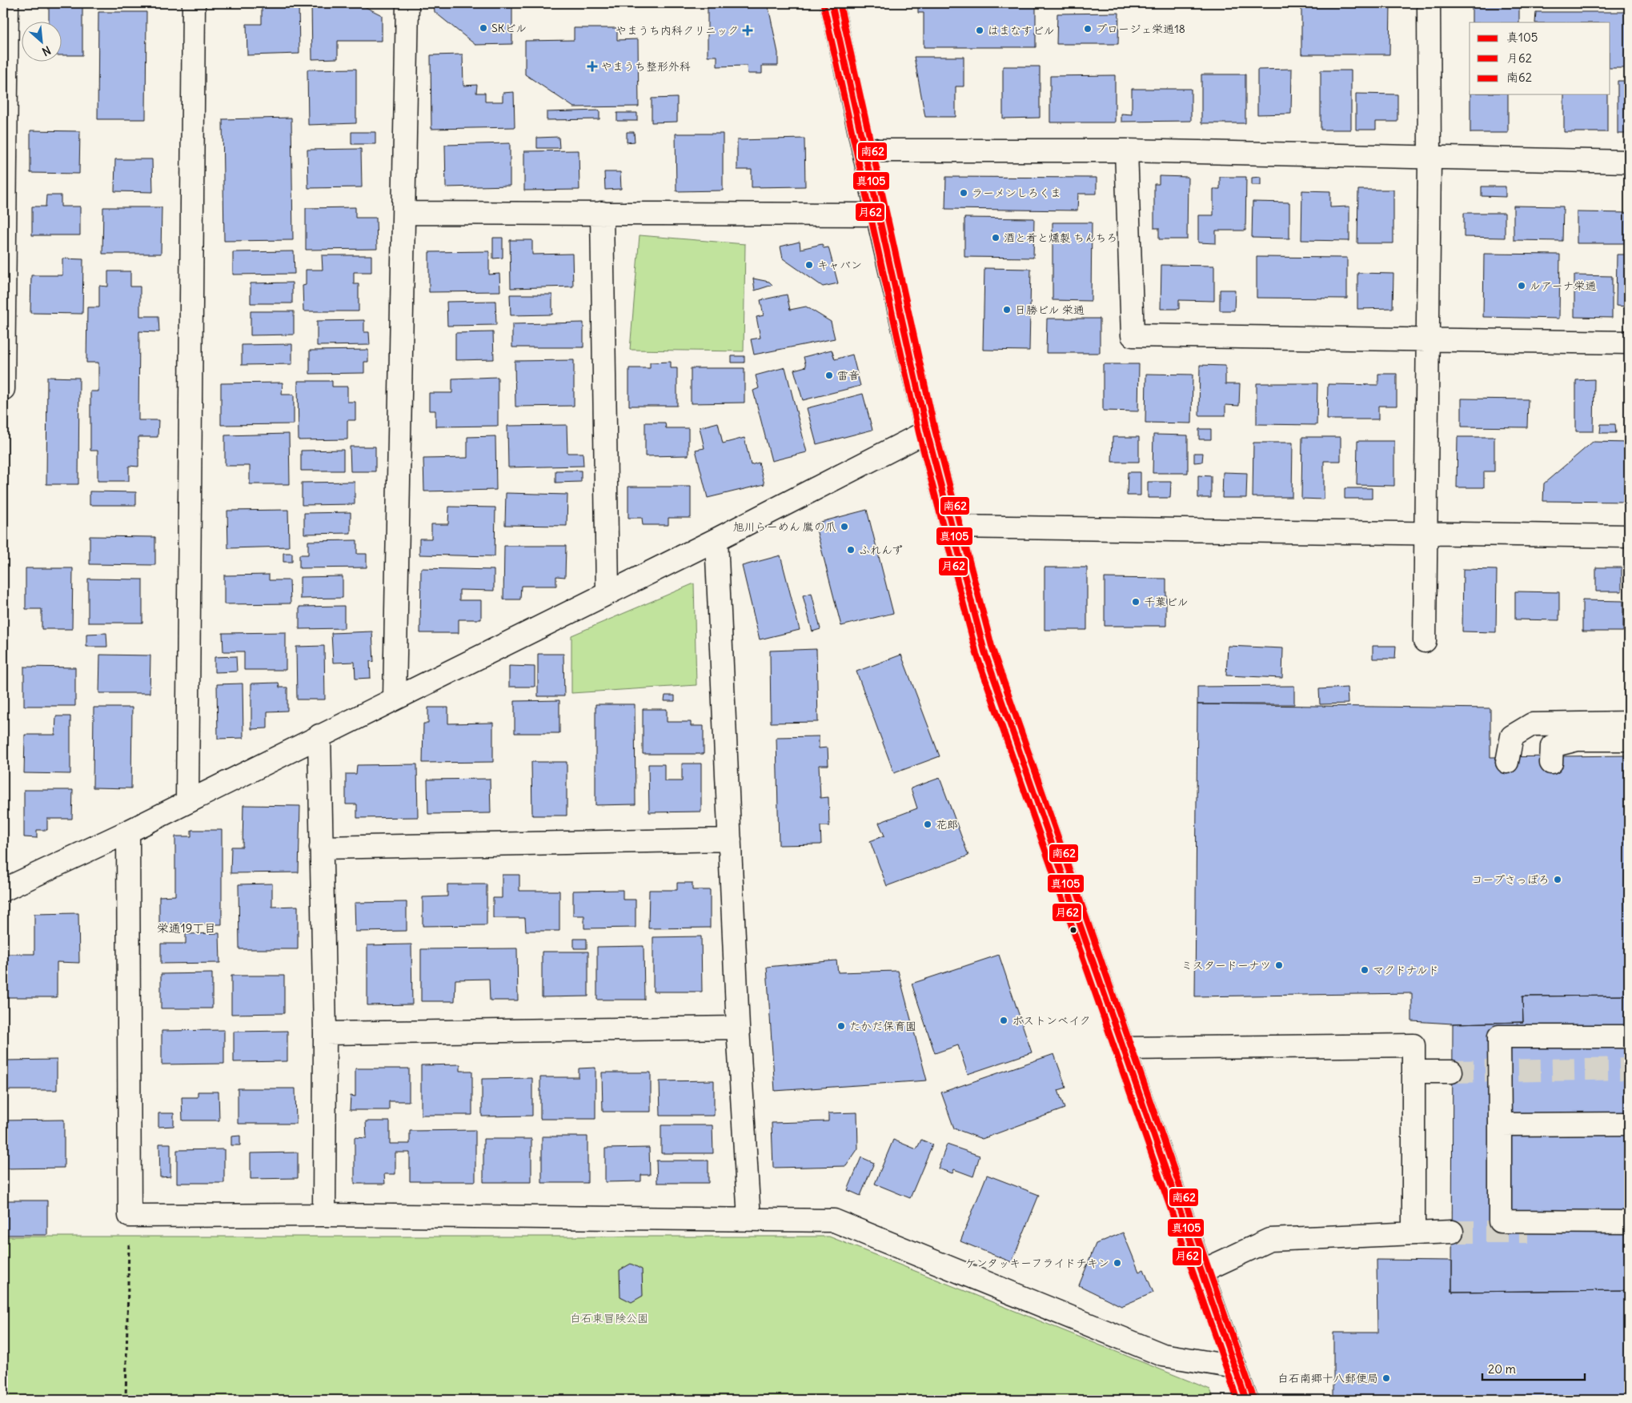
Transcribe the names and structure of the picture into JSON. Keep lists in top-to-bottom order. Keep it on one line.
{"districts":["栄通19丁目"],"parks":["白石東冒険公園"],"places":{"other":["SKビル","プロージェ栄通18","はまなすビル","ラーメンしろくま","酒と肴と燻製 ちんちろ","キャバン","ルアーナ栄通","日勝ビル 栄通","雷音","旭川らーめん 鷹の爪","ふれんず","千葉ビル","花郎","コープさっぽろ","ミスタードーナツ","マクドナルド","ボストンベイク","たかだ保育園","ケンタッキーフライドチキン","白石南郷十八郵便局"],"health":["やまうち内科クリニック","やまうち整形外科"]},"lines":["transit line 真105","transit line 南62","transit line 月62"],"legend":["真105","月62","南62"],"scale_bar":"20 m","north":"bottom right"}
